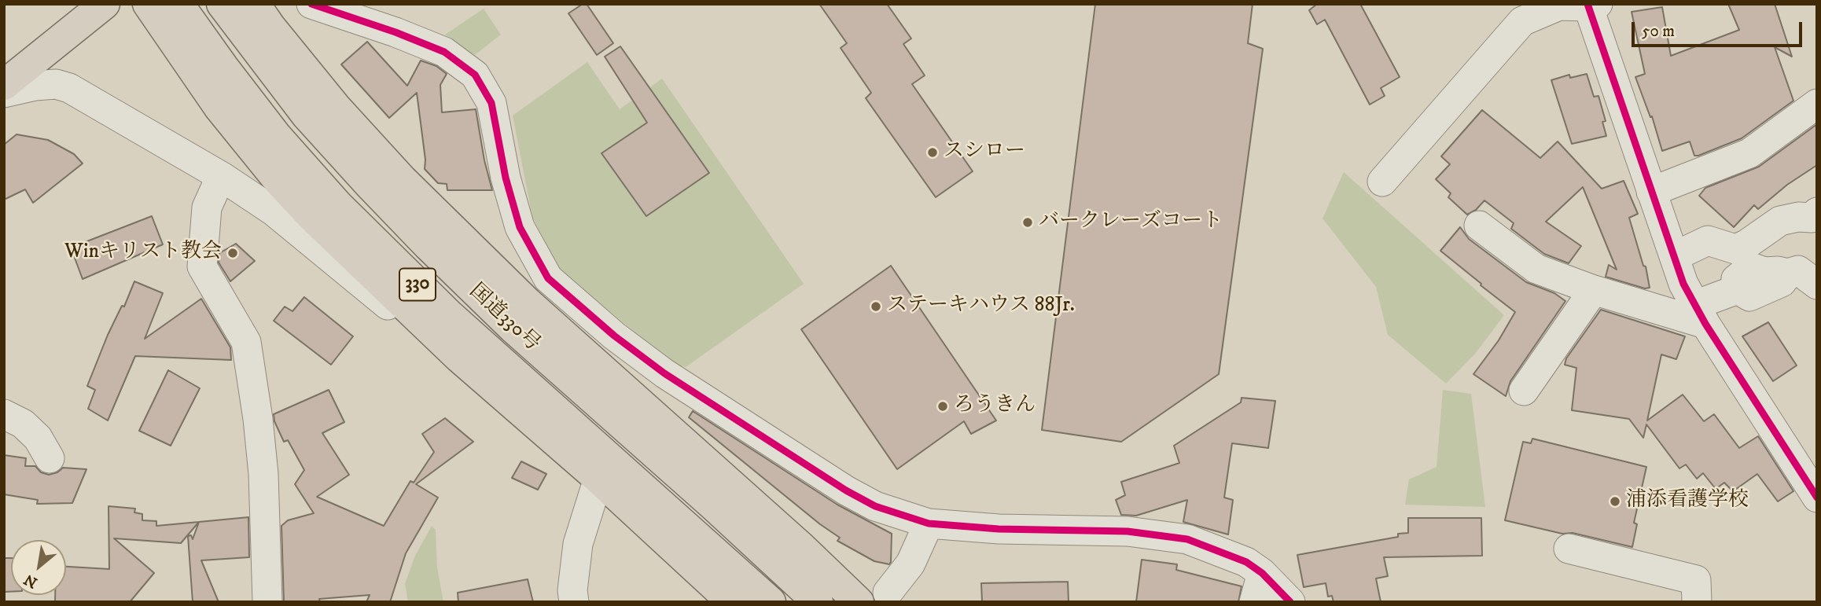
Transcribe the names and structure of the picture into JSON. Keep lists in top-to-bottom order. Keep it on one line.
{"streets":{"main road":["330","国道330号"]},"places":["スシロー","バークレーズコート","Winキリスト教会","ステーキハウス 88Jr.","ろうきん","浦添看護学校"],"scale_bar":"50 m","north":"bottom left"}
